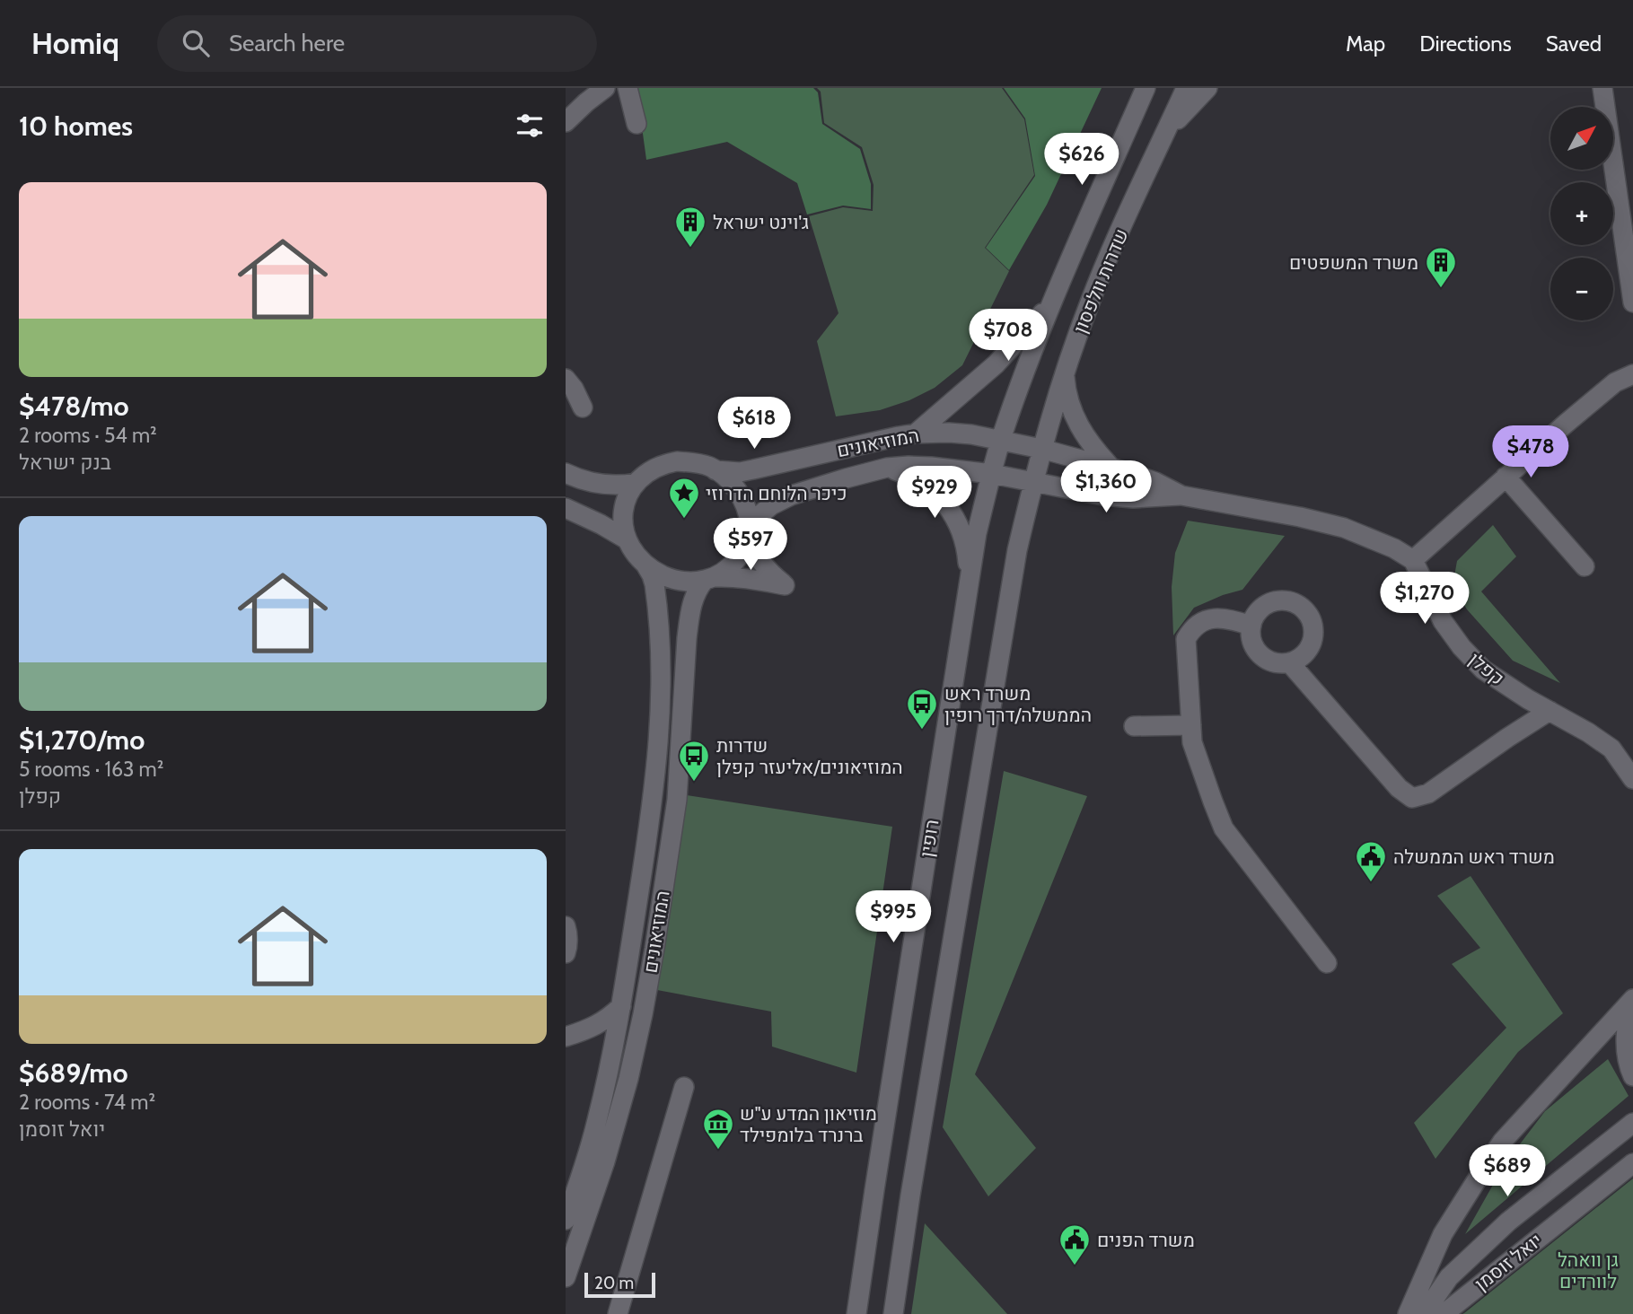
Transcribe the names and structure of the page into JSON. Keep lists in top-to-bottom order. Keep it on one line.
{"streets":{"street":["שדרות וולפסון","המוזיאונים","קפלן","רופין","יואל זוסמן"]},"crossings":[["שדרות וולפסון","המוזיאונים"],["שדרות וולפסון","רופין"],["המוזיאונים","רופין"]],"parks":["גן וואהל לוורדים"],"places":{"building":["ג'וינט ישראל","משרד המשפטים"],"place":["כיכר הלוחם הדרוזי"],"bus stop":["משרד ראש הממשלה/דרך רופין","שדרות המוזיאונים/אליעזר קפלן"],"public building":["משרד ראש הממשלה","משרד הפנים"],"museum":["מוזיאון המדע ע\"ש ברנרד בלומפילד"]},"scale_bar":"20 m","north":"top right","page":{"header":"Homiq","search":"Search here","nav":["Map","Directions","Saved"],"heading":"10 homes","map_buttons":["+","−"],"price":["$626","$708","$618","$478","$1,360","$929","$597","$1,270","$995","$689"],"list":[{"name":"$478/mo","note":"2 rooms · 54 m² · בנק ישראל"},{"name":"$1,270/mo","note":"5 rooms · 163 m² · קפלן"},{"name":"$689/mo","note":"2 rooms · 74 m² · יואל זוסמן"}],"scale":"20 m"}}
